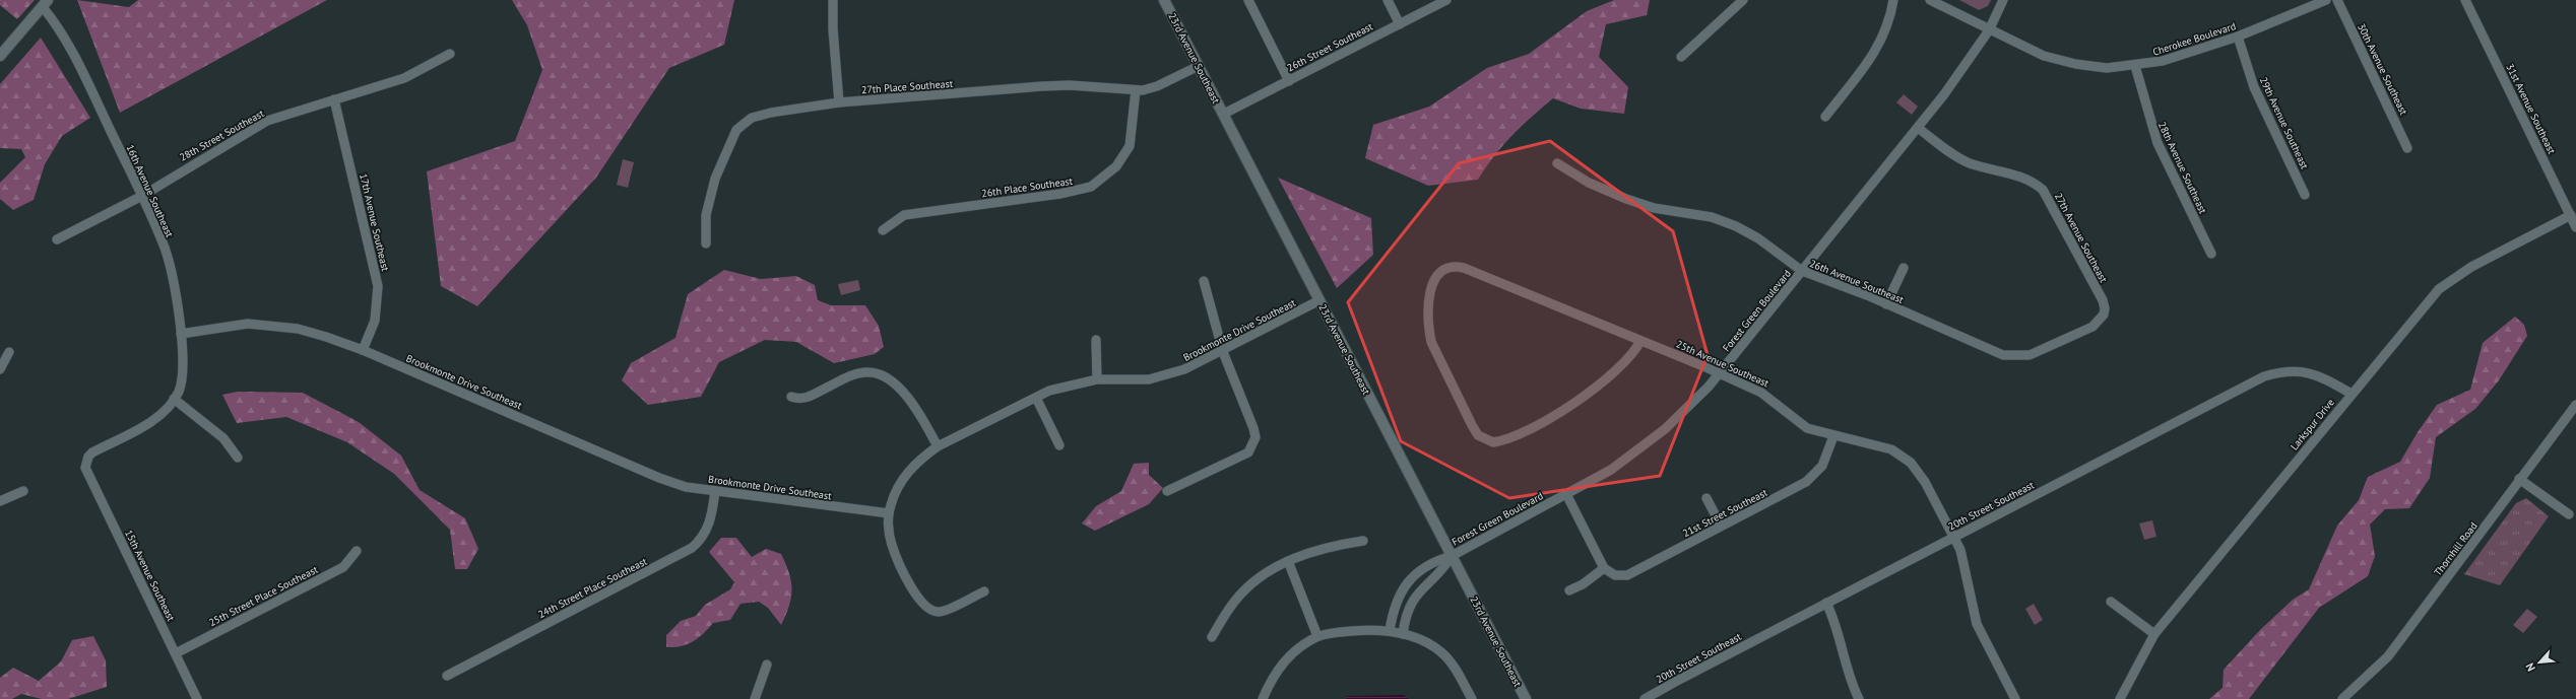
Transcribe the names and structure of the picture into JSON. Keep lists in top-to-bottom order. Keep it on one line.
{"streets":{"street":["Cherokee Boulevard","26th Street Southeast","23rd Avenue Southeast","30th Avenue Southeast","27th Place Southeast","31st Avenue Southeast","29th Avenue Southeast","28th Street Southeast","28th Avenue Southeast","26th Place Southeast","16th Avenue Southeast","17th Avenue Southeast","27th Avenue Southeast","26th Avenue Southeast","Forest Green Boulevard","Brookmonte Drive Southeast","25th Avenue Southeast","Larkspur Drive","20th Street Southeast","21st Street Southeast","Thornhill Road","15th Avenue Southeast","24th Street Place Southeast","25th Street Place Southeast"]},"crossings":[["Cherokee Boulevard","29th Avenue Southeast"],["Cherokee Boulevard","28th Avenue Southeast"],["Cherokee Boulevard","Forest Green Boulevard"],["26th Street Southeast","23rd Avenue Southeast"],["23rd Avenue Southeast","27th Place Southeast"],["23rd Avenue Southeast","Forest Green Boulevard"],["23rd Avenue Southeast","Brookmonte Drive Southeast"],["27th Place Southeast","26th Place Southeast"],["31st Avenue Southeast","Larkspur Drive"],["28th Street Southeast","16th Avenue Southeast"],["28th Street Southeast","17th Avenue Southeast"],["16th Avenue Southeast","Brookmonte Drive Southeast"],["16th Avenue Southeast","15th Avenue Southeast"],["17th Avenue Southeast","Brookmonte Drive Southeast"],["27th Avenue Southeast","26th Avenue Southeast"],["27th Avenue Southeast","Forest Green Boulevard"],["26th Avenue Southeast","Forest Green Boulevard"],["Forest Green Boulevard","25th Avenue Southeast"],["Brookmonte Drive Southeast","24th Street Place Southeast"],["25th Avenue Southeast","20th Street Southeast"],["25th Avenue Southeast","21st Street Southeast"],["Larkspur Drive","20th Street Southeast"],["15th Avenue Southeast","25th Street Place Southeast"]],"north":"bottom left"}
